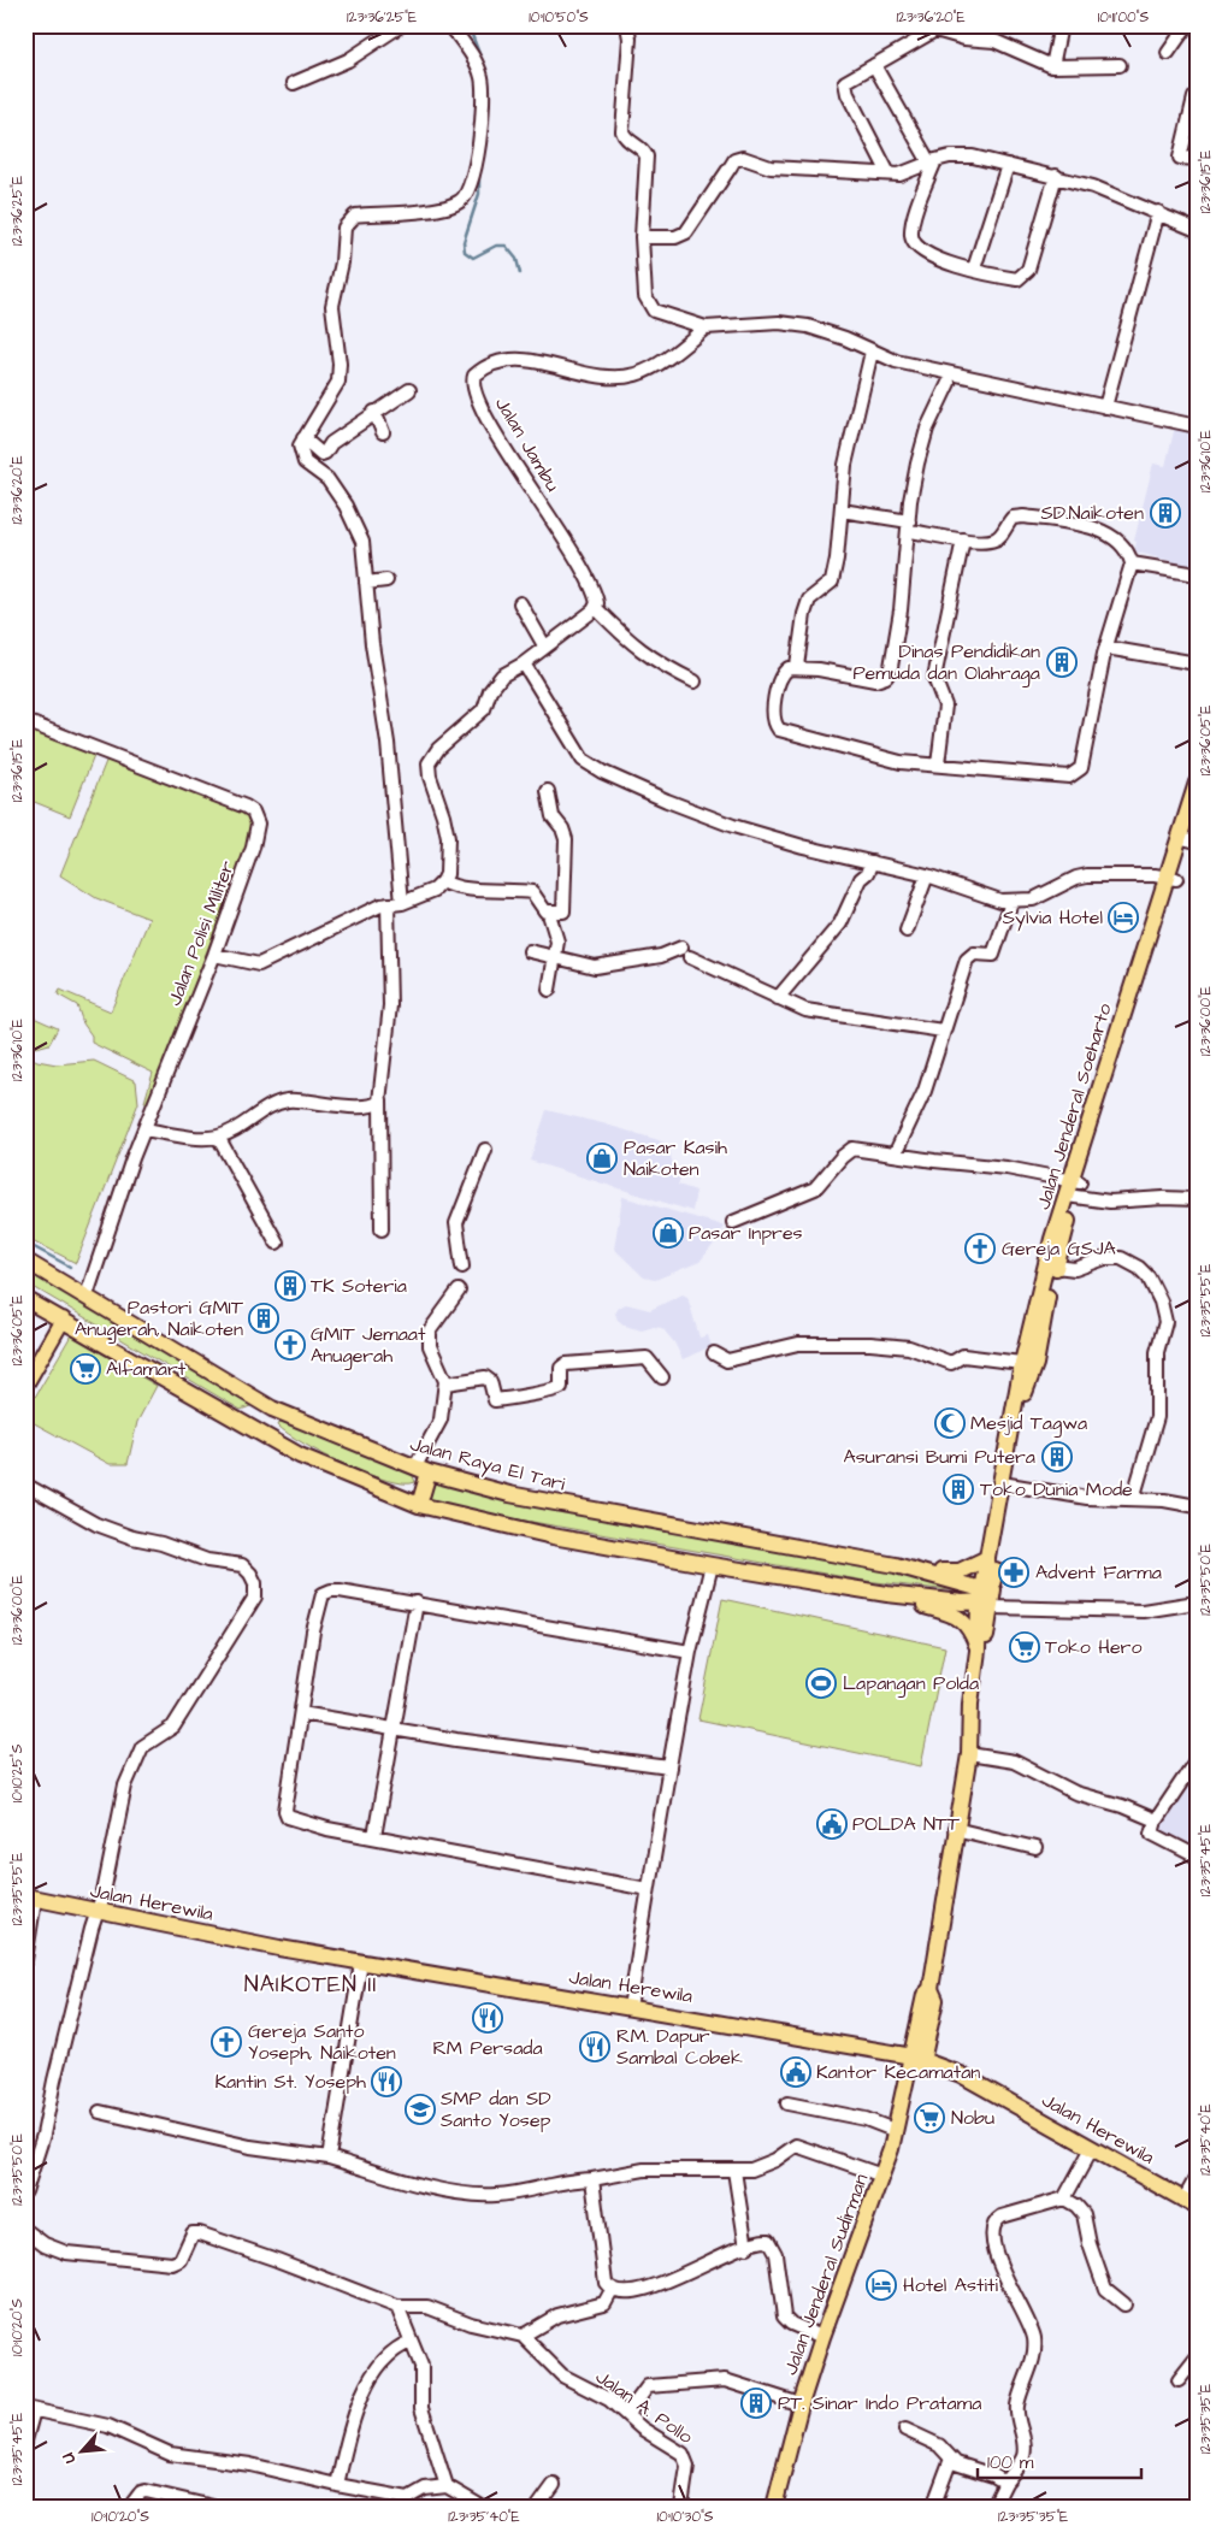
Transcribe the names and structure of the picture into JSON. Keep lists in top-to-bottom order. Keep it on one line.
{"streets":{"main road":["Jalan Jenderal Soeharto","Jalan Raya El Tari","Jalan Herewila","Jalan Jenderal Sudirman"],"street":["Jalan Jambu","Jalan Polisi Militer","Jalan A. Pollo"]},"crossings":[["Jalan Polisi Militer","Jalan Raya El Tari"],["Jalan Jenderal Soeharto","Jalan Raya El Tari"],["Jalan Jenderal Soeharto","Jalan Herewila"],["Jalan Jenderal Soeharto","Jalan Jenderal Sudirman"],["Jalan Herewila","Jalan Jenderal Sudirman"]],"districts":["NAIKOTEN II"],"places":{"building":["SD.Naikoten","Dinas Pendidikan Pemuda dan Olahraga","TK Soteria","Pastori GMIT Anugerah, Naikoten","Asuransi Bumi Putera","Toko Dunia Mode","PT. Sinar Indo Pratama"],"hotel":["Sylvia Hotel","Hotel Astiti"],"shop":["Pasar Kasih Naikoten","Pasar Inpres"],"church":["Gereja GSJA","GMIT Jemaat Anugerah","Gereja Santo Yoseph, Naikoten"],"supermarket":["Alfamart","Toko Hero","Nobu"],"mosque":["Mesjid Tagwa"],"pharmacy":["Advent Farma"],"sports":["Lapangan Polda"],"public building":["POLDA NTT","Kantor Kecamatan"],"restaurant":["RM Persada","RM. Dapur Sambal Cobek","Kantin St. Yoseph"],"school or university":["SMP dan SD Santo Yosep"]},"scale_bar":"100 m","north":"bottom left","coordinates":["123°36'25\"E","10°10'50\"S","123°36'20\"E","10°11'00\"S","123°36'15\"E","123°36'10\"E","123°36'05\"E","123°36'00\"E","123°35'55\"E","123°35'50\"E","10°10'25\"S","123°35'45\"E","123°35'40\"E","10°10'20\"S","123°35'35\"E","10°10'30\"S"]}
